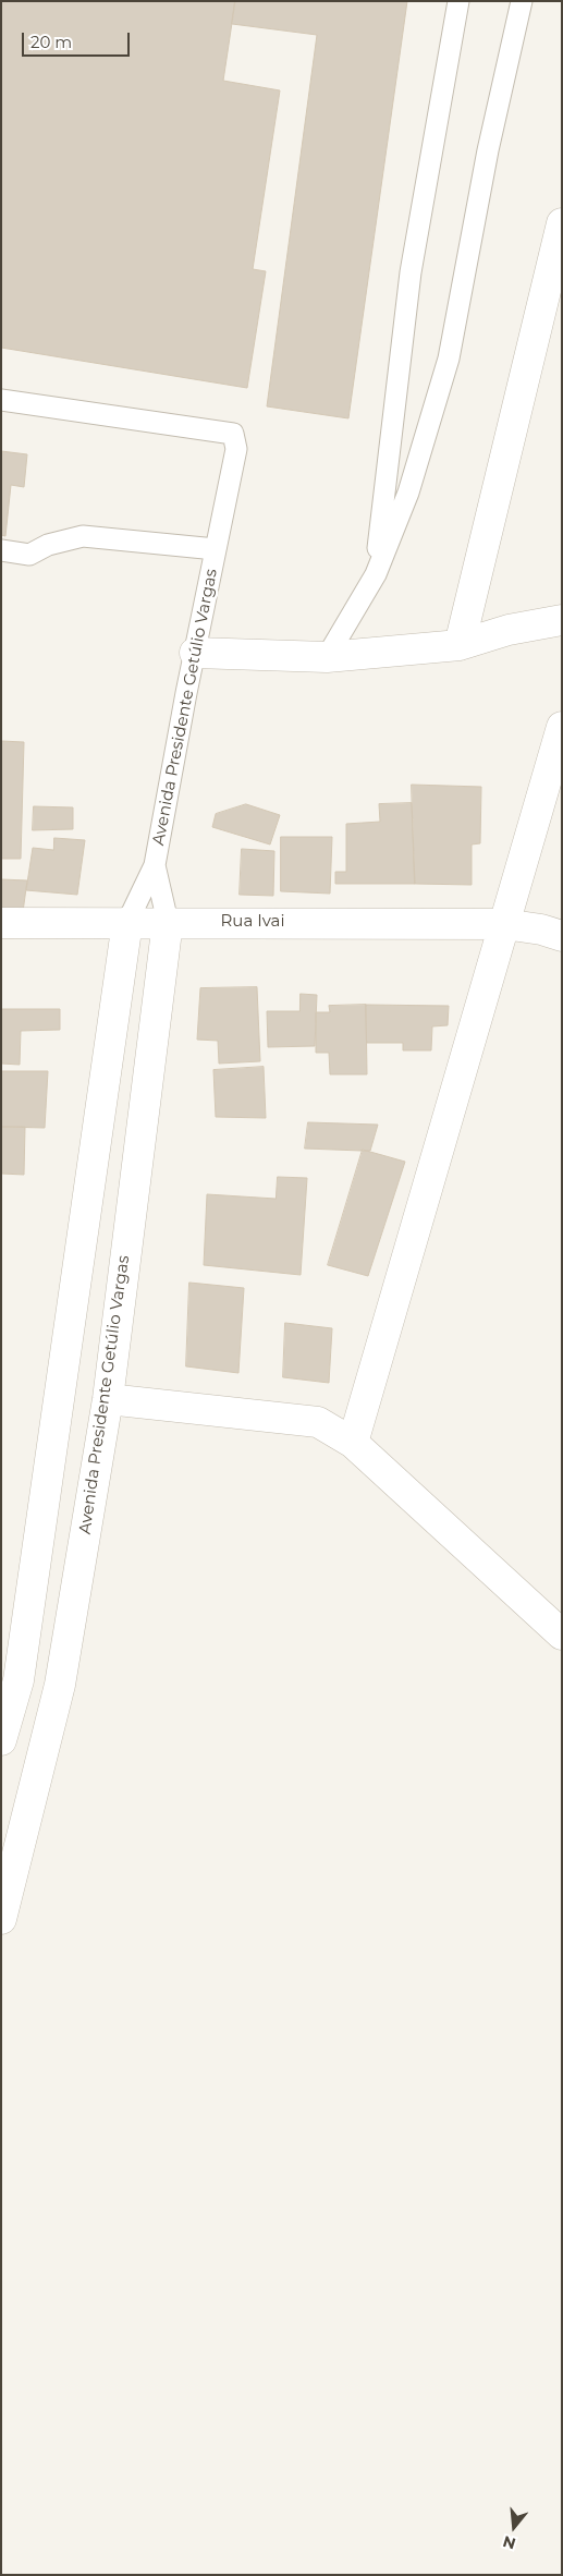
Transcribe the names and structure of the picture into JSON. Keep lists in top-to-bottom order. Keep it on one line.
{"streets":{"street":["Avenida Presidente Getúlio Vargas","Rua Ivai"]},"crossings":[["Avenida Presidente Getúlio Vargas","Rua Ivai"]],"scale_bar":"20 m","north":"bottom"}
